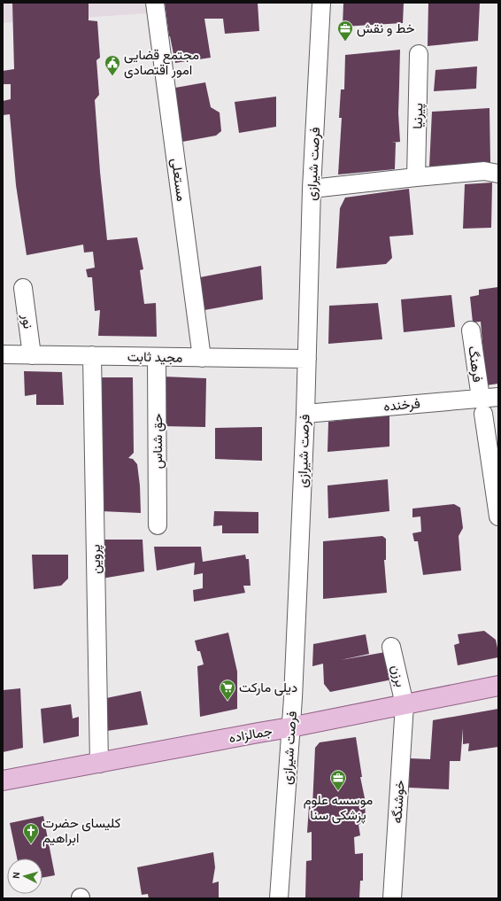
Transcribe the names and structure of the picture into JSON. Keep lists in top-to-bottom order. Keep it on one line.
{"streets":{"main road":["جمالزاده"],"street":["پیرنیا","فرصت شیرازی","مستعلی","نور","مجید ثابت","فرهنگ","فرخنده","حق شناس","پروین","برزن","خوشنگه"]},"crossings":[["فرصت شیرازی","مجید ثابت"],["فرصت شیرازی","فرخنده"],["فرصت شیرازی","جمالزاده"],["مستعلی","مجید ثابت"],["نور","مجید ثابت"],["مجید ثابت","حق شناس"],["مجید ثابت","پروین"],["فرهنگ","فرخنده"],["پروین","جمالزاده"],["برزن","جمالزاده"],["برزن","خوشنگه"],["جمالزاده","خوشنگه"]],"places":{"office":["خط و نقش","موسسه علوم پزشکی سنا"],"public building":["مجتمع قضایی امور اقتصادی"],"supermarket":["دیلی مارکت"],"church":["کلیسای حضرت ابراهیم"]},"north":"left"}
